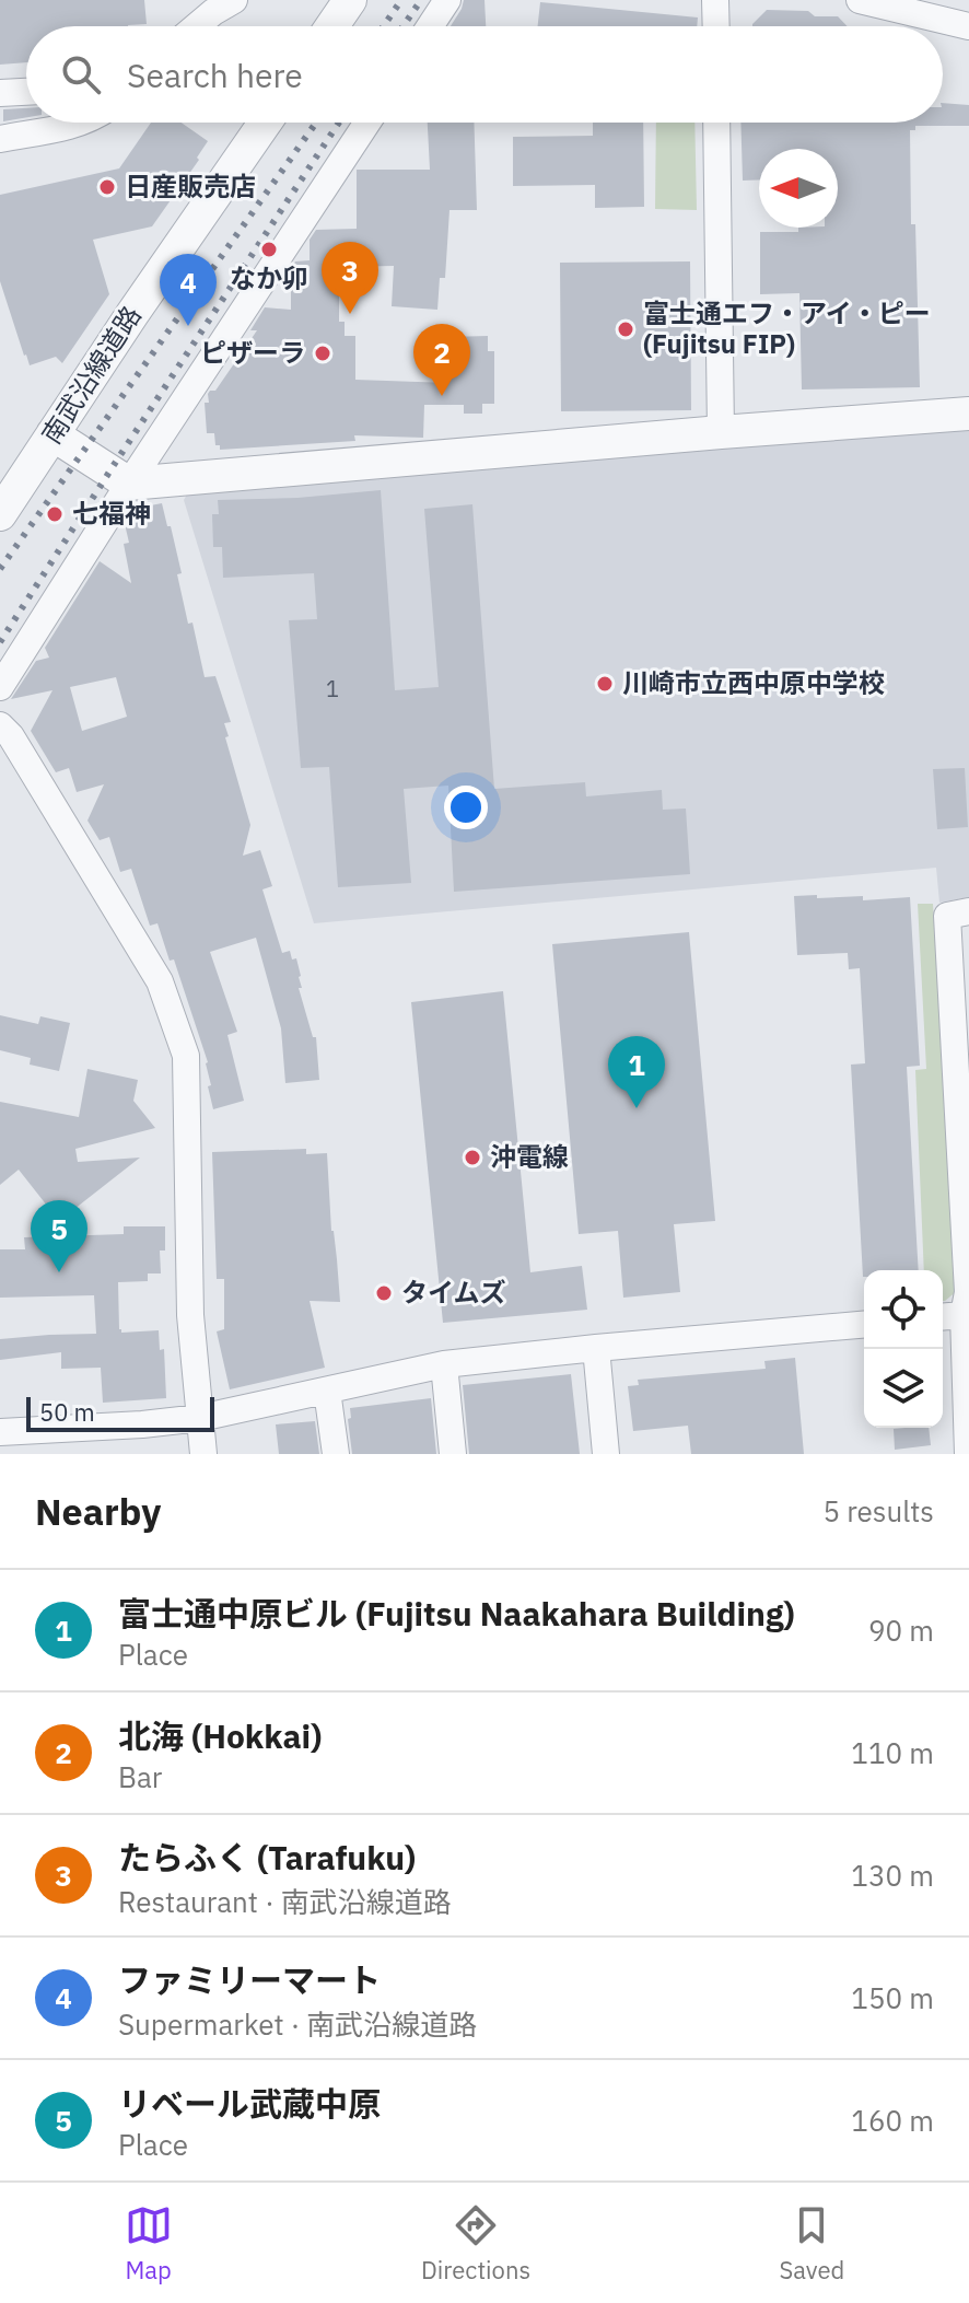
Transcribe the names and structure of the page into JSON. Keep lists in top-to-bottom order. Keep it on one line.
{"streets":{"street":["南武沿線道路"]},"places":["日産販売店","なか卯","富士通エフ・アイ・ピー (Fujitsu FIP)","ピザーラ","七福神","川崎市立西中原中学校","沖電線","タイムズ"],"house_numbers":["1"],"scale_bar":"50 m","north":"left","page":{"search":"Search here","pins":["3","4","2","1","5"],"scale":"50 m","heading":["Nearby","5 results"],"list":[{"mark":"1","name":"富士通中原ビル (Fujitsu Naakahara Building)","note":"Place","value":"90 m"},{"mark":"2","name":"北海 (Hokkai)","note":"Bar","value":"110 m"},{"mark":"3","name":"たらふく (Tarafuku)","note":"Restaurant · 南武沿線道路","value":"130 m"},{"mark":"4","name":"ファミリーマート","note":"Supermarket · 南武沿線道路","value":"150 m"},{"mark":"5","name":"リベール武蔵中原","note":"Place","value":"160 m"}],"nav":["Map","Directions","Saved"]}}
